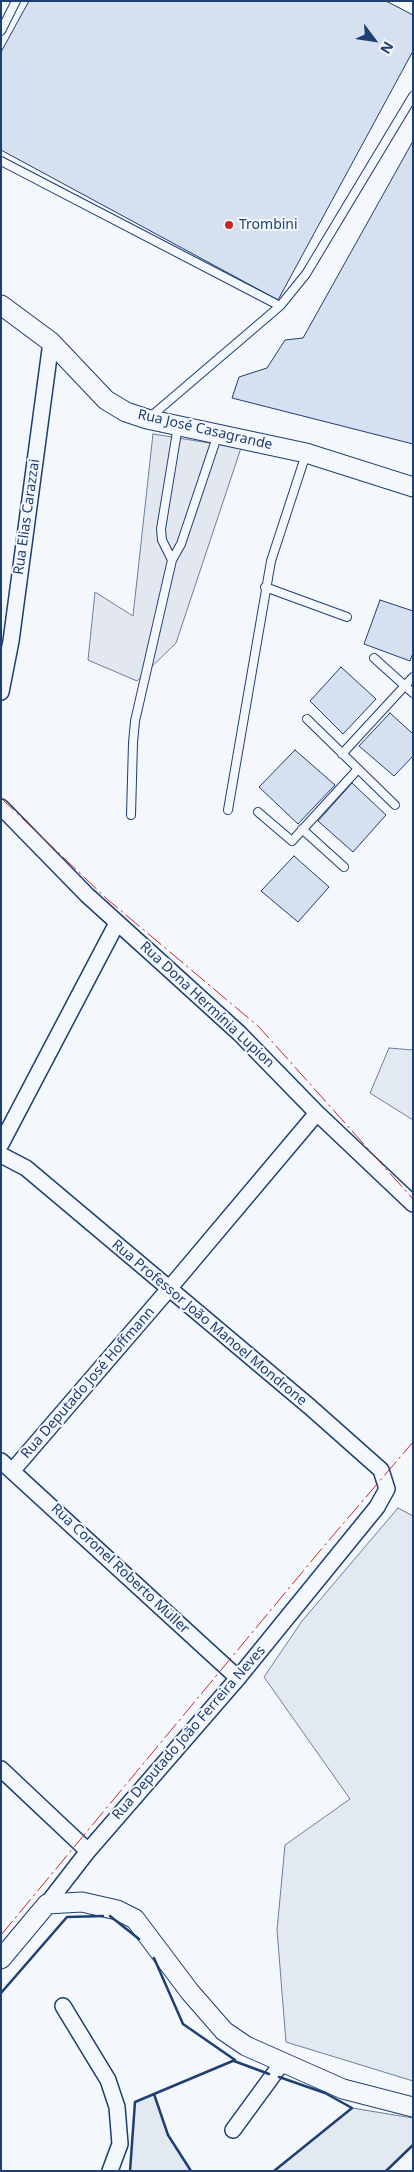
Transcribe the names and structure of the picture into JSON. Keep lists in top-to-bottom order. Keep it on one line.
{"streets":{"street":["Rua José Casagrande","Rua Elias Carazzai","Rua Dona Hermínia Lupion","Rua Professor João Manoel Mondrone","Rua Deputado José Hoffmann","Rua Coronel Roberto Müller","Rua Deputado João Ferreira Neves"]},"crossings":[["Rua José Casagrande","Rua Elias Carazzai"],["Rua Dona Hermínia Lupion","Rua Deputado José Hoffmann"],["Rua Professor João Manoel Mondrone","Rua Deputado José Hoffmann"],["Rua Professor João Manoel Mondrone","Rua Deputado João Ferreira Neves"],["Rua Deputado José Hoffmann","Rua Coronel Roberto Müller"],["Rua Coronel Roberto Müller","Rua Deputado João Ferreira Neves"]],"places":["Trombini"],"north":"bottom right"}
